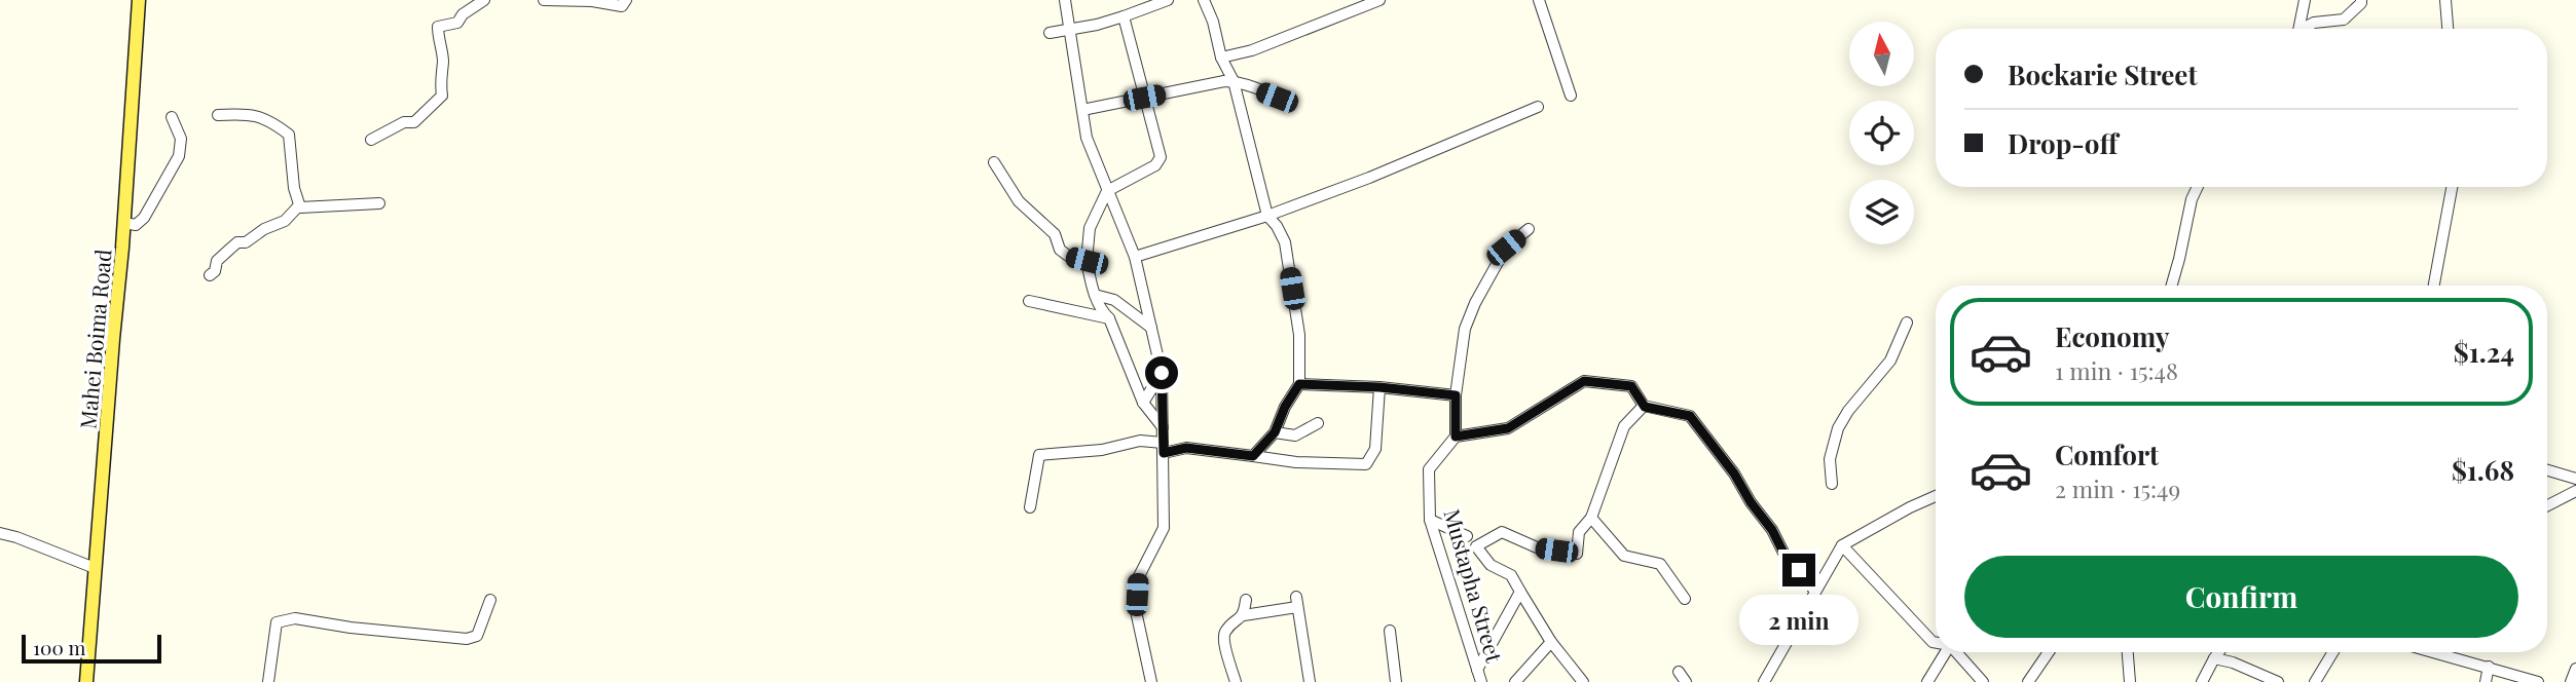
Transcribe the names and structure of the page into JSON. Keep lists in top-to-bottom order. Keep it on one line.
{"streets":{"main road":["Mahei Boima Road"],"street":["Mustapha Street"]},"scale_bar":"100 m","north":"top","page":{"banner":["Bockarie Street","Drop-off"],"list":[{"name":"Economy","note":"1 min · 15:48","value":"$1.24"},{"name":"Comfort","note":"2 min · 15:49","value":"$1.68"}],"buttons":"Confirm","bubble":"2 min","scale":"100 m"}}
